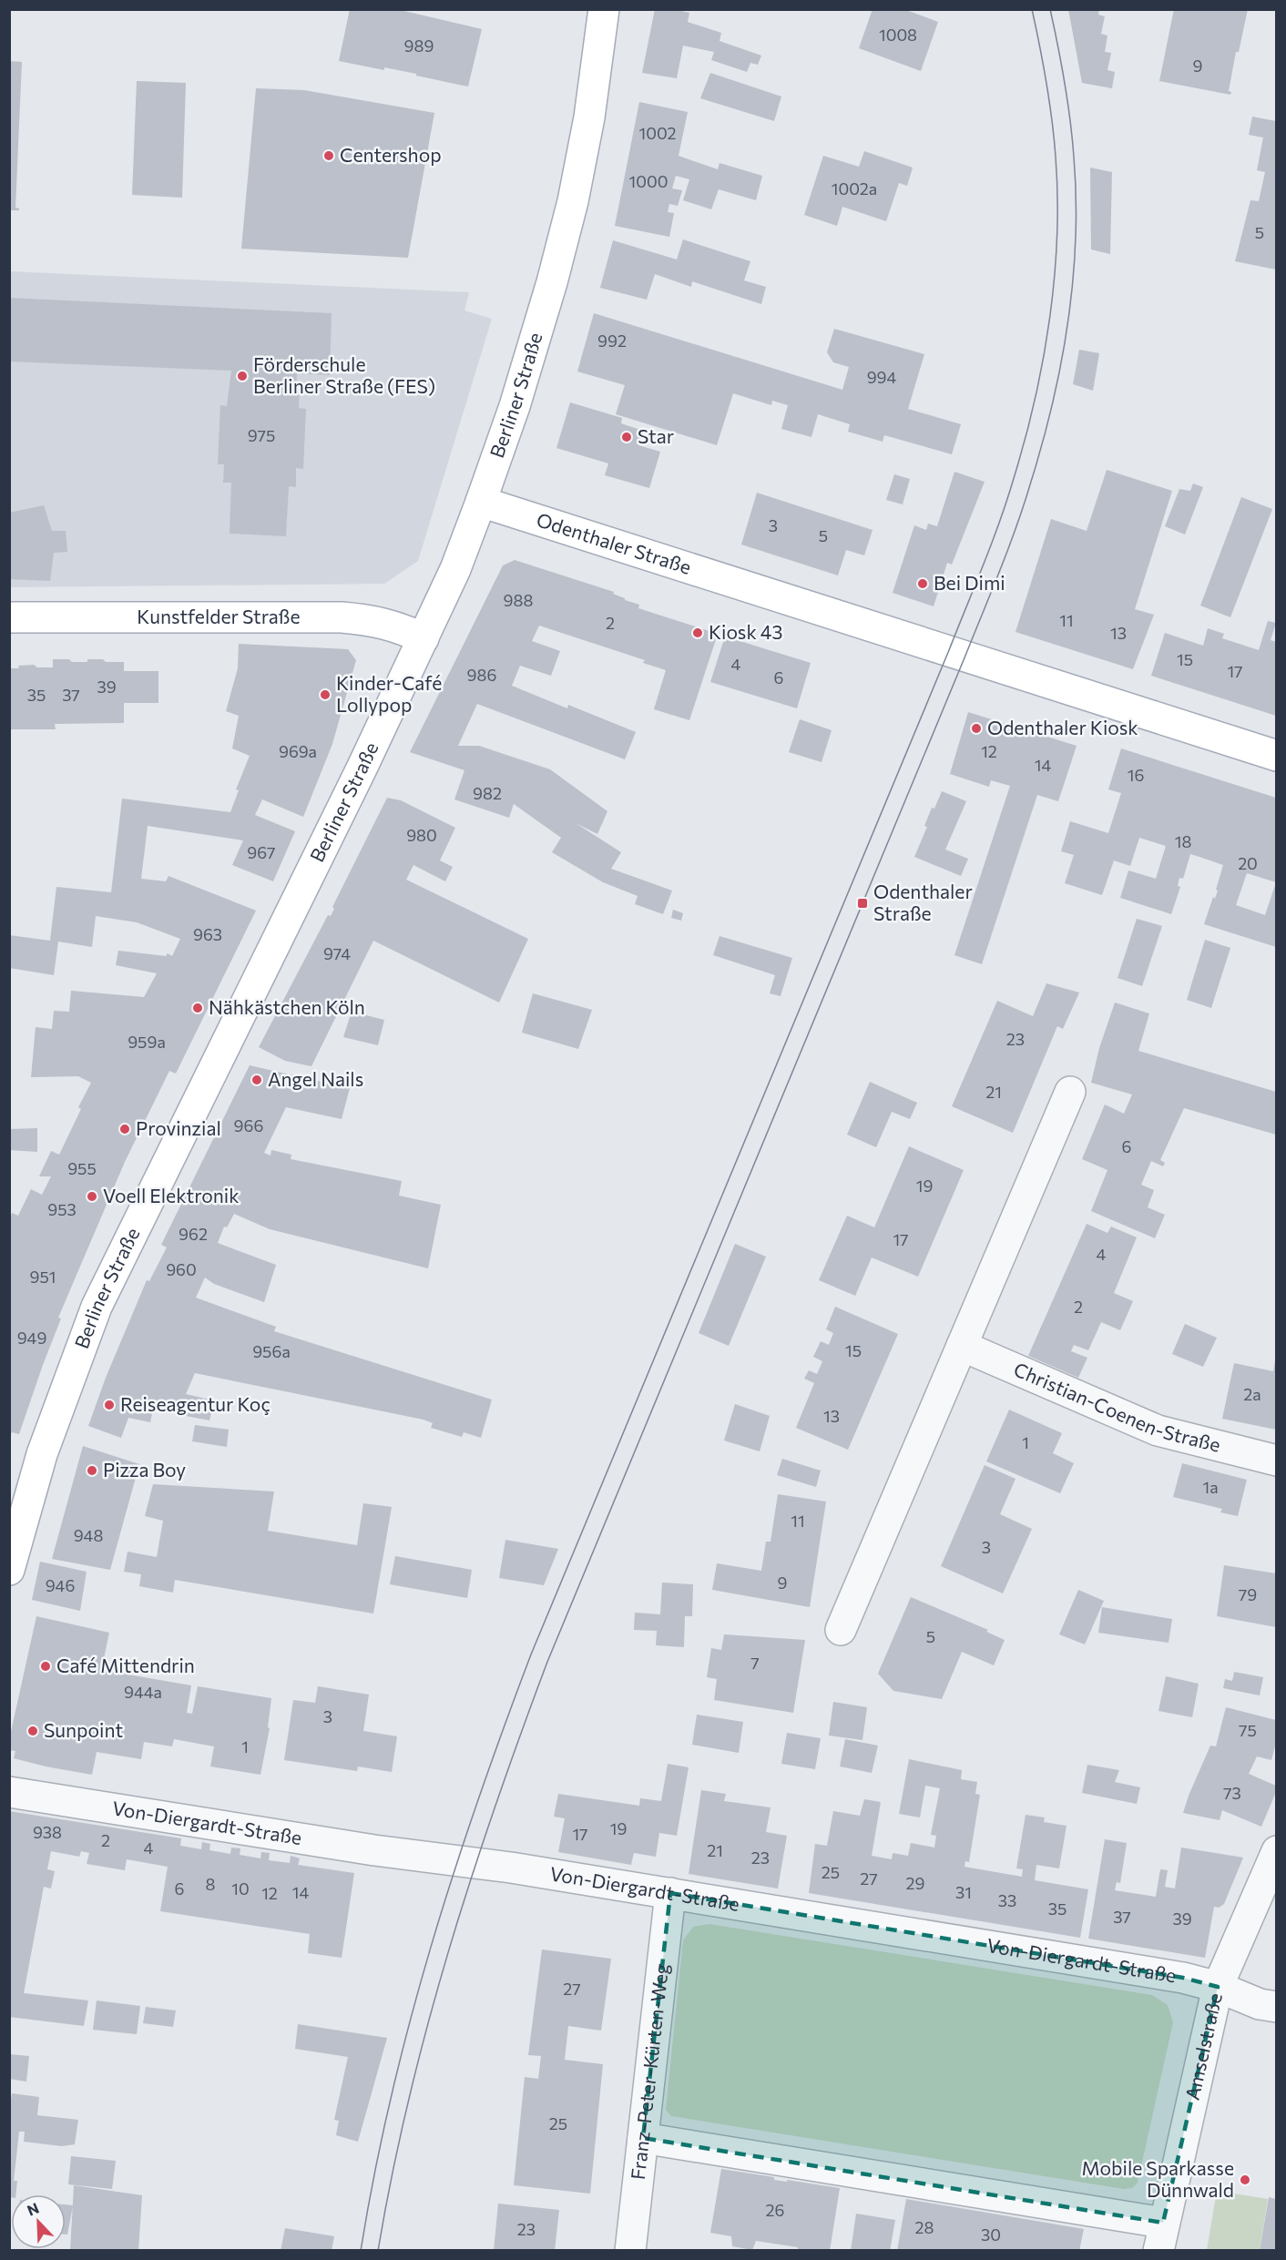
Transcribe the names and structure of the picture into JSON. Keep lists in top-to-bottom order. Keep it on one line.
{"streets":{"main road":["Berliner Straße","Odenthaler Straße","Kunstfelder Straße"],"street":["Christian-Coenen-Straße","Von-Diergardt-Straße","Amselstraße","Franz-Peter-Kürten-Weg"]},"crossings":[["Berliner Straße","Odenthaler Straße"],["Berliner Straße","Kunstfelder Straße"],["Von-Diergardt-Straße","Amselstraße"],["Von-Diergardt-Straße","Franz-Peter-Kürten-Weg"]],"places":{"other":["Centershop","Förderschule Berliner Straße (FES)","Star","Bei Dimi","Kiosk 43","Kinder-Café Lollypop","Odenthaler Kiosk","Nähkästchen Köln","Angel Nails","Provinzial","Voell Elektronik","Reiseagentur Koç","Pizza Boy","Café Mittendrin","Sunpoint","Mobile Sparkasse Dünnwald"],"transit":["Odenthaler Straße"]},"house_numbers":["1008","989","9","1002","1000","1002a","5","992","994","975","3","5","988","11","2","13","15","4","17","986","6","39","35","37","969a","12","14","16","982","980","18","967","20","963","974","23","959a","21","966","6","955","19","953","962","17","4","960","951","2","949","15","956a","2a","13","1","1a","11","948","3","9","946","79","5","7","944a","3","75","1","73","19","938","17","2","4","21","23","25","27","29","8","6","10","14","31","12","33","35","37","39","27","25","26","28","23","30"],"north":"top left"}
